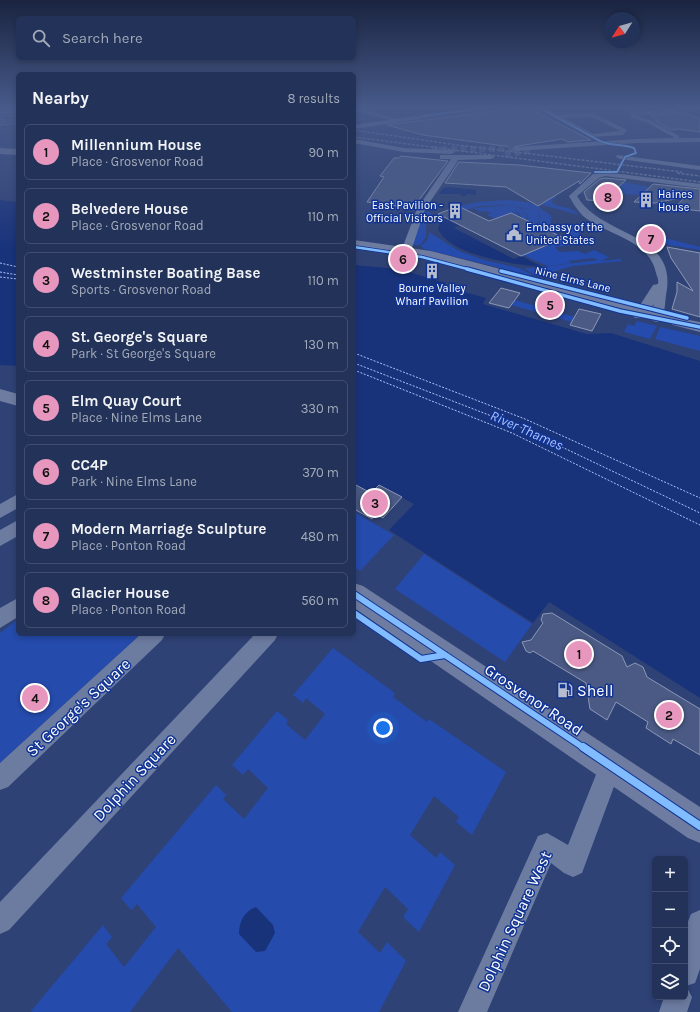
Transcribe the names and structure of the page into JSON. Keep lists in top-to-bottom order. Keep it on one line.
{"streets":{"highway":["Nine Elms Lane","Grosvenor Road"],"street":["St George's Square","Dolphin Square","Dolphin Square West"]},"crossings":[["Grosvenor Road","Dolphin Square West"]],"water":["River Thames"],"places":{"building":["Haines House","East Pavilion - Official Visitors","Bourne Valley Wharf Pavilion"],"public building":["Embassy of the United States"],"fuel station":["Shell"]},"north":"bottom left","page":{"search":"Search here","heading":["Nearby","8 results"],"list":[{"mark":"1","name":"Millennium House","note":"Place · Grosvenor Road","value":"90 m"},{"mark":"2","name":"Belvedere House","note":"Place · Grosvenor Road","value":"110 m"},{"mark":"3","name":"Westminster Boating Base","note":"Sports · Grosvenor Road","value":"110 m"},{"mark":"4","name":"St. George's Square","note":"Park · St George's Square","value":"130 m"},{"mark":"5","name":"Elm Quay Court","note":"Place · Nine Elms Lane","value":"330 m"},{"mark":"6","name":"CC4P","note":"Park · Nine Elms Lane","value":"370 m"},{"mark":"7","name":"Modern Marriage Sculpture","note":"Place · Ponton Road","value":"480 m"},{"mark":"8","name":"Glacier House","note":"Place · Ponton Road","value":"560 m"}],"pins":["8","7","6","5","3","1","4","2"],"map_buttons":["+","−"]}}
